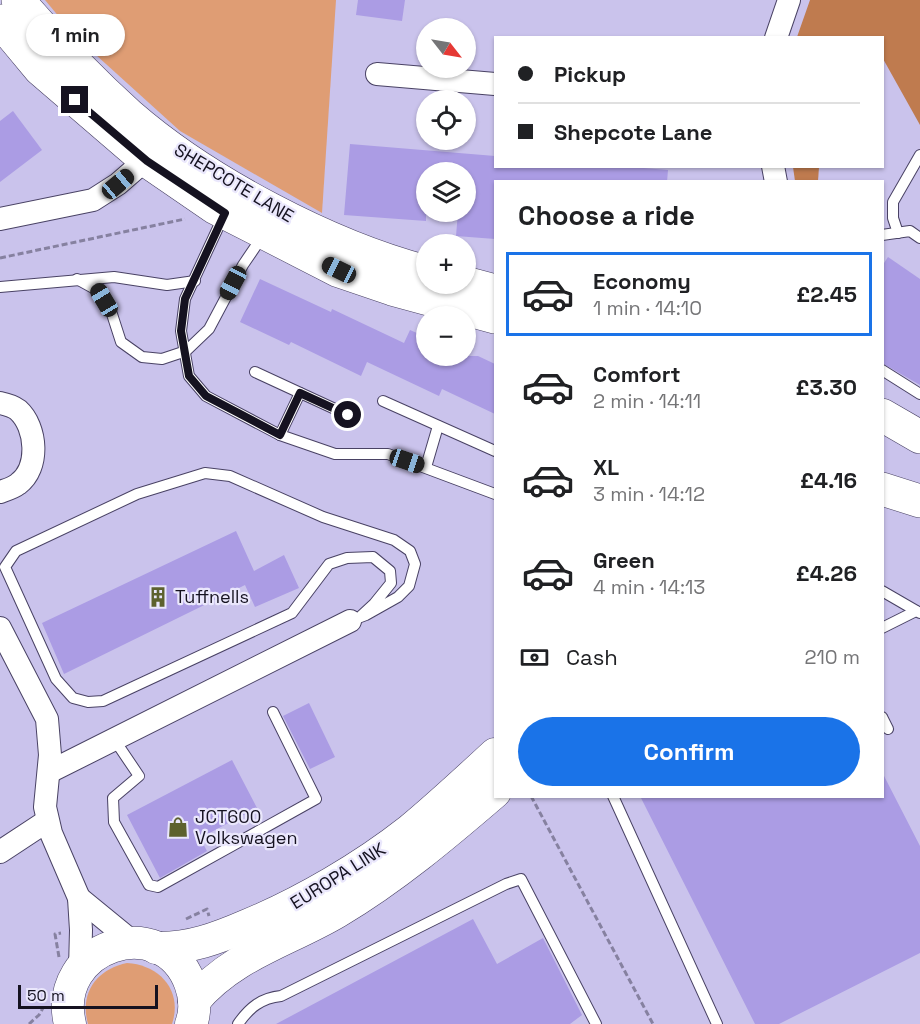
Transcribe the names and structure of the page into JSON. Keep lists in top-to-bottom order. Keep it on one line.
{"streets":{"highway":["SHEPCOTE LANE"],"street":["EUROPA LINK"]},"places":{"building":["Tuffnells"],"shop":["JCT600 Volkswagen"]},"scale_bar":"50 m","north":"bottom right","page":{"bubble":"1 min","map_buttons":["+","−"],"banner":["Pickup","Shepcote Lane"],"heading":"Choose a ride","list":[{"name":"Economy","note":"1 min · 14:10","value":"£2.45"},{"name":"Comfort","note":"2 min · 14:11","value":"£3.30"},{"name":"XL","note":"3 min · 14:12","value":"£4.16"},{"name":"Green","note":"4 min · 14:13","value":"£4.26"}],"pay":["Cash","210 m"],"buttons":"Confirm","scale":"50 m"}}
